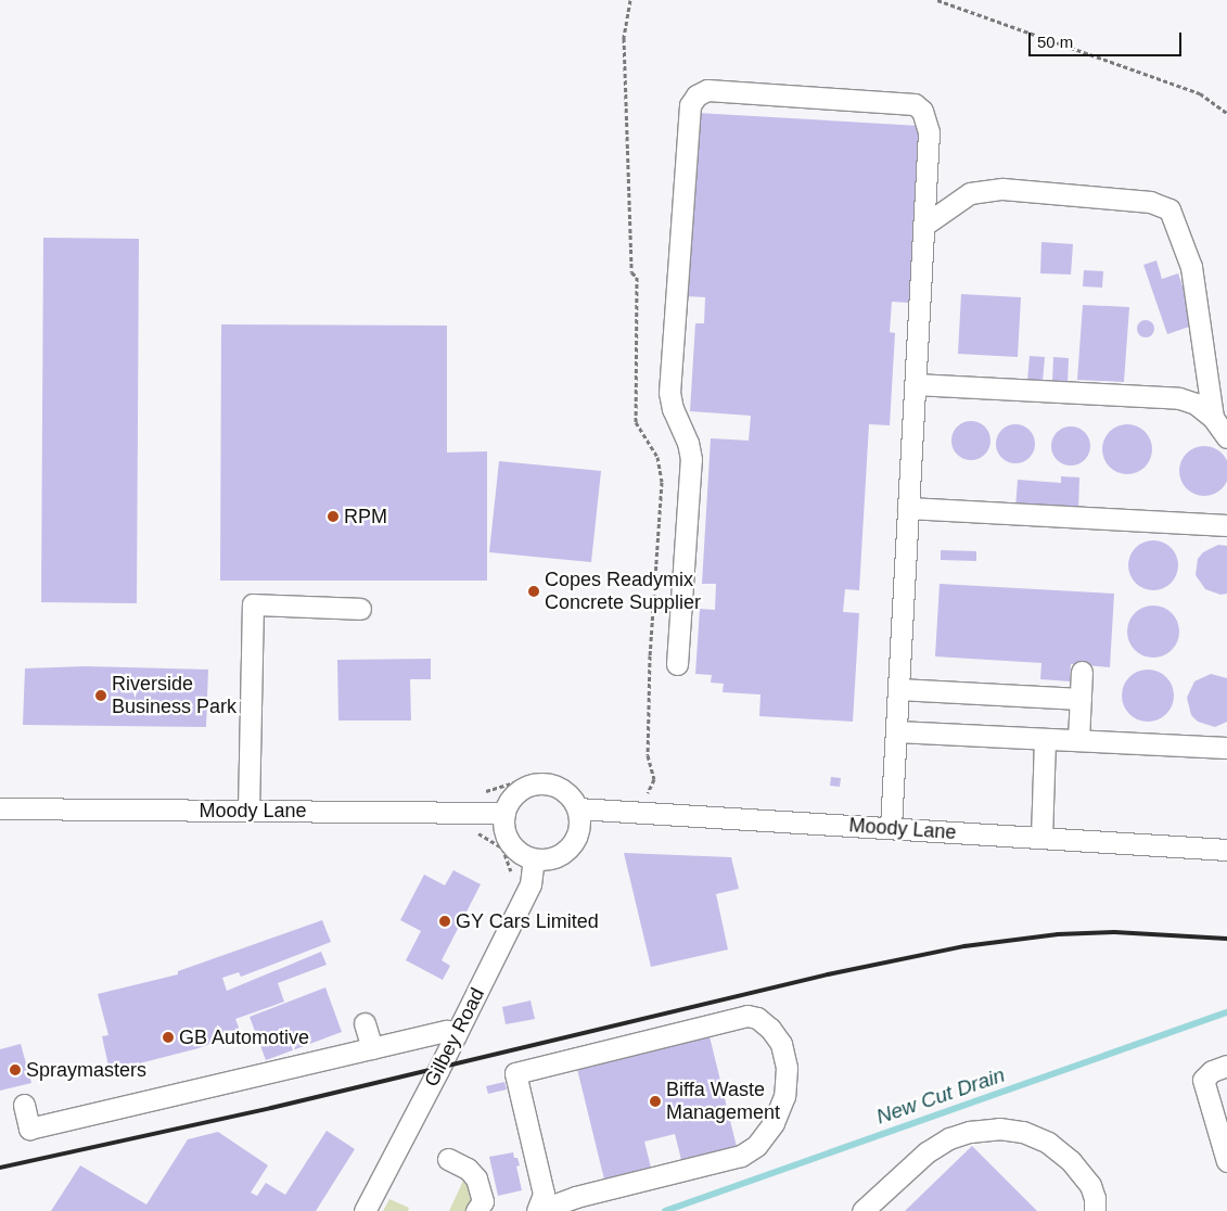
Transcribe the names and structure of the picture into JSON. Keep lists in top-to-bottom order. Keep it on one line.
{"streets":{"street":["Moody Lane","Gilbey Road"]},"crossings":[["Moody Lane","Gilbey Road"]],"water":["New Cut Drain"],"places":["RPM","Copes Readymix Concrete Supplier","Riverside Business Park","GY Cars Limited","GB Automotive","Spraymasters","Biffa Waste Management"],"scale_bar":"50 m"}
